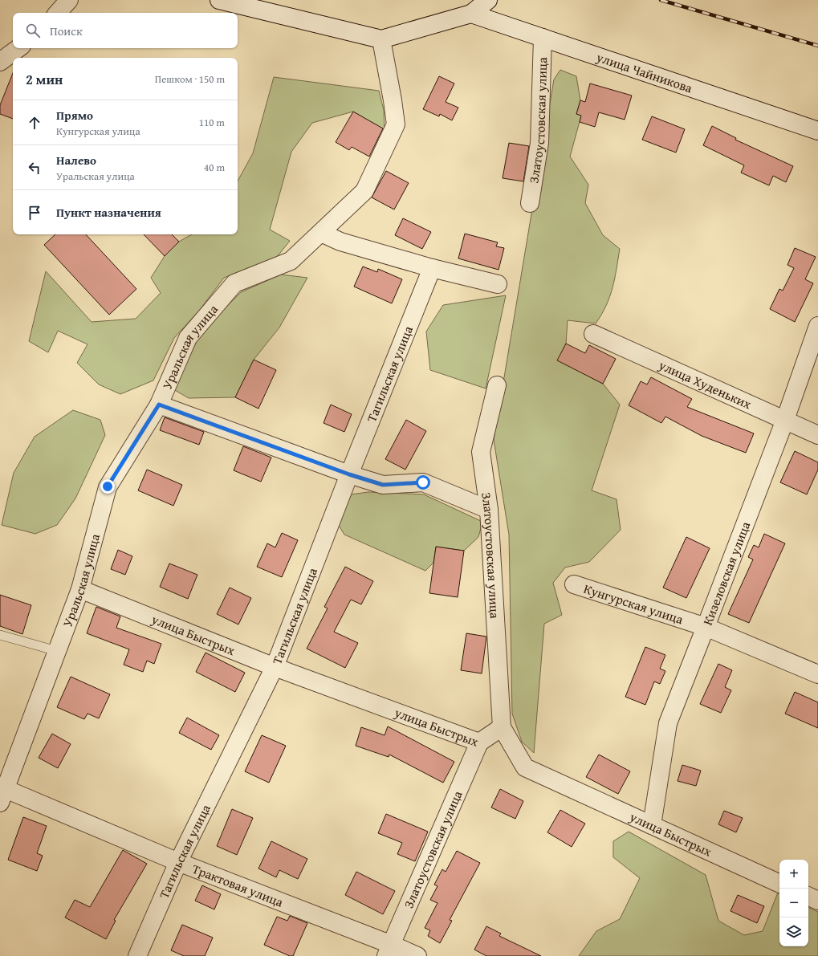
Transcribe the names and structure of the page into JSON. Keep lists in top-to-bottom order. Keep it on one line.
{"streets":{"street":["улица Чайникова","Златоустовская улица","Уральская улица","Тагильская улица","улица Худеньких","Кизеловская улица","Кунгурская улица","улица Быстрых","Трактовая улица"]},"crossings":[["улица Чайникова","Златоустовская улица"],["Златоустовская улица","улица Быстрых"],["Златоустовская улица","Трактовая улица"],["Уральская улица","улица Быстрых"],["Уральская улица","Трактовая улица"],["Тагильская улица","улица Быстрых"],["Тагильская улица","Трактовая улица"],["улица Худеньких","Кизеловская улица"],["Кизеловская улица","Кунгурская улица"],["Кизеловская улица","улица Быстрых"]],"page":{"search":"Поиск","heading":["2 мин","Пешком · 150 m"],"list":[["Прямо","Кунгурская улица","110 m"],["Налево","Уральская улица","40 m"],"Пункт назначения"],"map_buttons":["+","−"]}}
